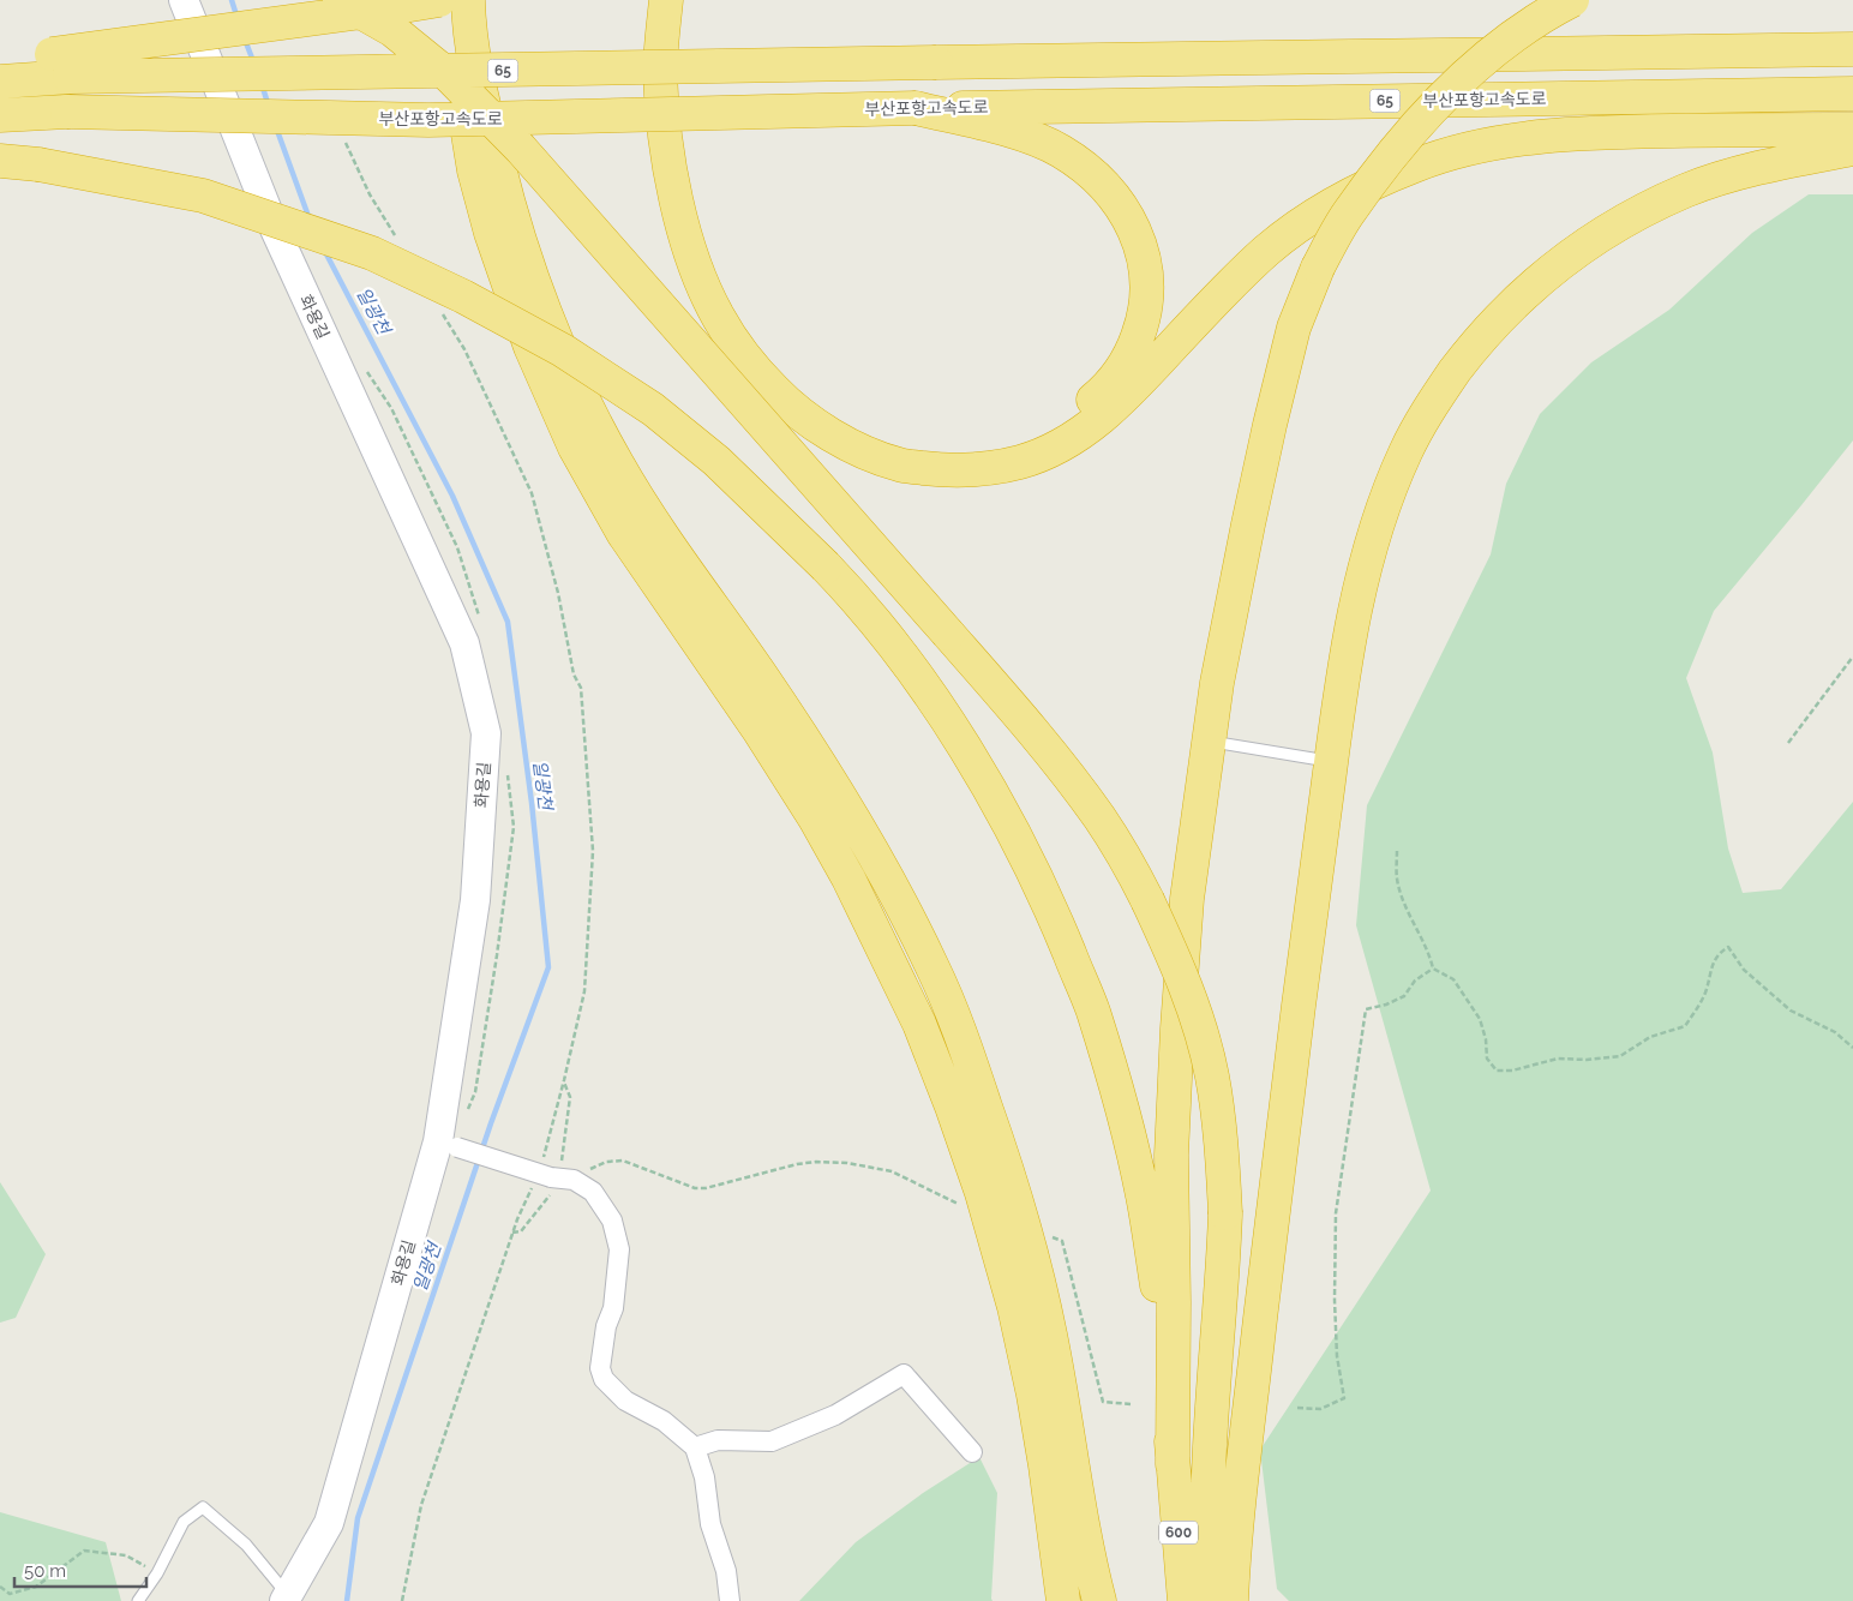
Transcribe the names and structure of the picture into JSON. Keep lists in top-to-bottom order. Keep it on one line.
{"streets":{"highway":["65","부산포항고속도로","600"],"main road":["화용길"]},"water":["일광천"],"scale_bar":"50 m"}
